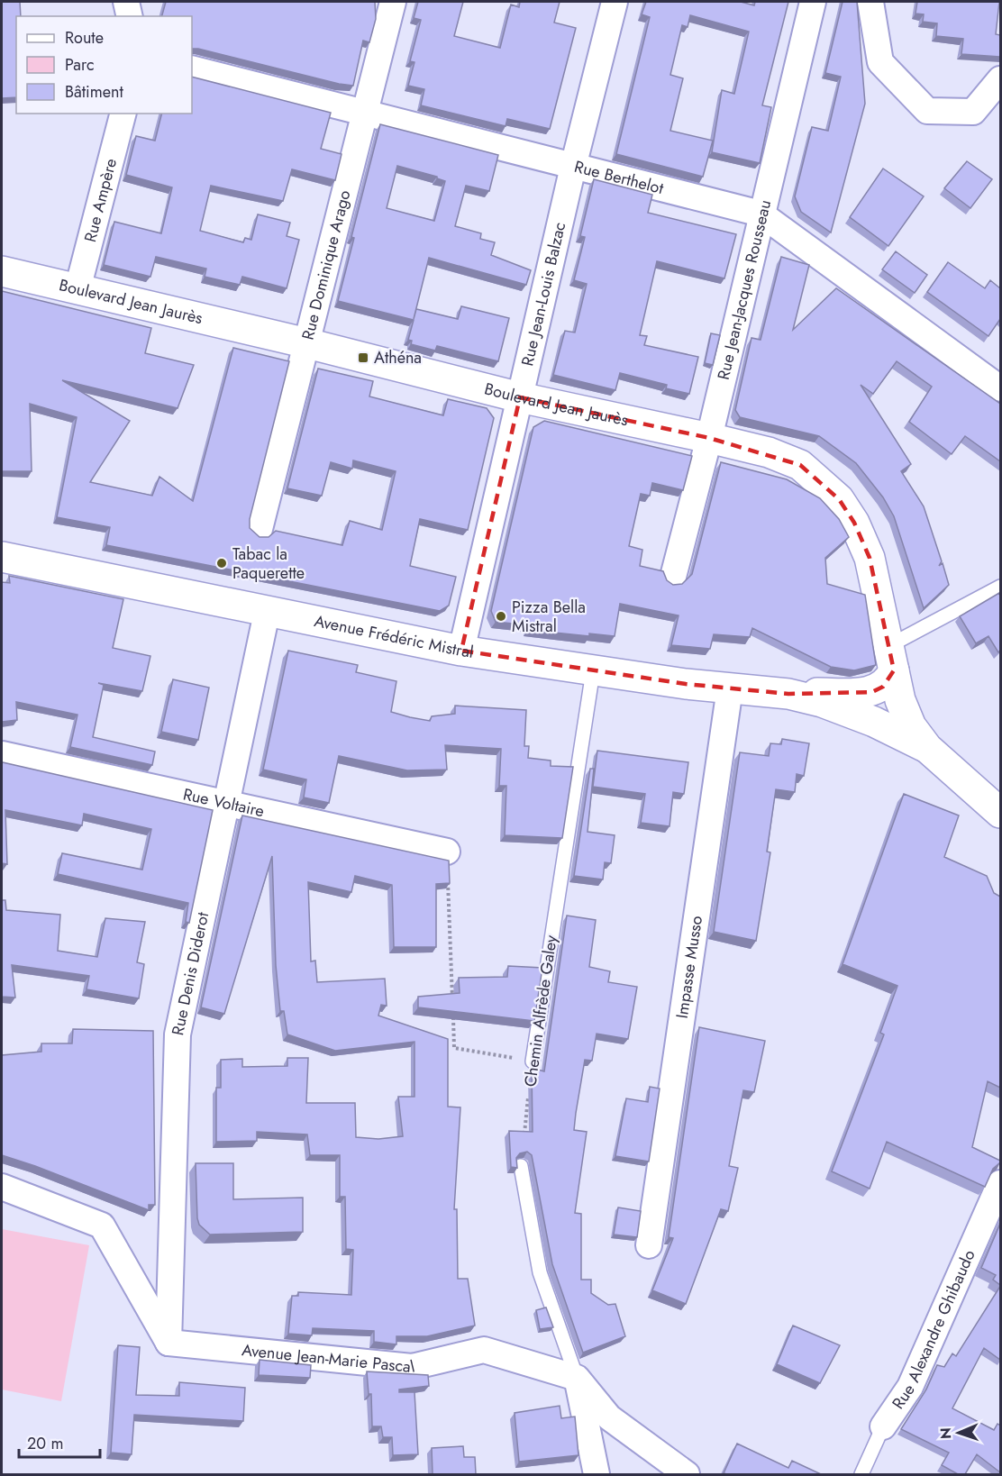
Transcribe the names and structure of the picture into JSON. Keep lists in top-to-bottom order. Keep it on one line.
{"streets":{"main road":["Boulevard Jean Jaurès","Avenue Frédéric Mistral"],"street":["Rue Berthelot","Rue Ampère","Rue Dominique Arago","Rue Jean-Jacques Rousseau","Rue Jean-Louis Balzac","Rue Voltaire","Impasse Musso","Rue Denis Diderot","Rue Alexandre Ghibaudo","Avenue Jean-Marie Pascal"],"lane":["Chemin Alfrède Galey"]},"crossings":[["Rue Berthelot","Rue Dominique Arago"],["Rue Berthelot","Rue Jean-Jacques Rousseau"],["Rue Berthelot","Rue Jean-Louis Balzac"],["Rue Ampère","Boulevard Jean Jaurès"],["Rue Dominique Arago","Boulevard Jean Jaurès"],["Rue Jean-Jacques Rousseau","Boulevard Jean Jaurès"],["Rue Jean-Louis Balzac","Boulevard Jean Jaurès"],["Rue Jean-Louis Balzac","Avenue Frédéric Mistral"],["Boulevard Jean Jaurès","Avenue Frédéric Mistral"],["Avenue Frédéric Mistral","Impasse Musso"],["Avenue Frédéric Mistral","Rue Denis Diderot"],["Avenue Frédéric Mistral","Chemin Alfrède Galey"],["Rue Voltaire","Rue Denis Diderot"],["Rue Denis Diderot","Avenue Jean-Marie Pascal"]],"places":{"transit":["Athéna"],"other":["Tabac la Paquerette","Pizza Bella Mistral"]},"legend":["Route","Parc","Bâtiment"],"scale_bar":"20 m","north":"left"}
